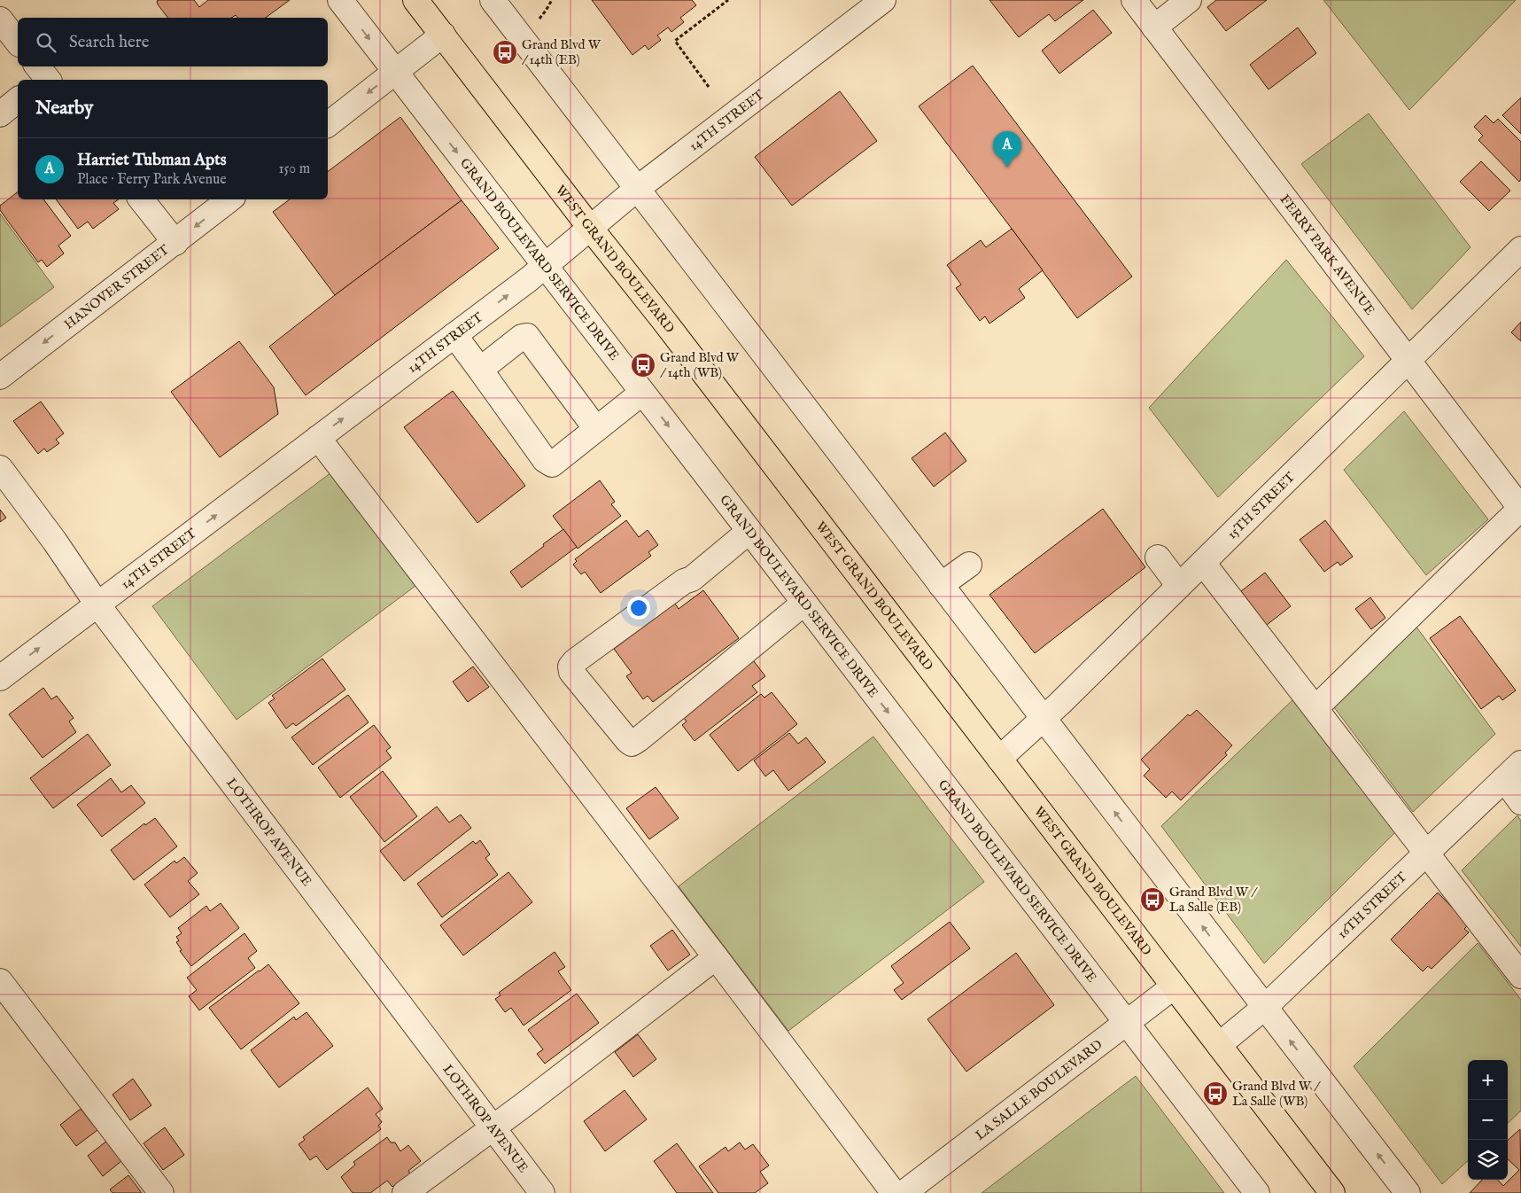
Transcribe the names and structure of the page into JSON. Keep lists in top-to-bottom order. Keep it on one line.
{"streets":{"main road":["WEST GRAND BOULEVARD"],"street":["14TH STREET","FERRY PARK AVENUE","GRAND BOULEVARD SERVICE DRIVE","HANOVER STREET","15TH STREET","LOTHROP AVENUE","16TH STREET","LA SALLE BOULEVARD"]},"crossings":[["14TH STREET","GRAND BOULEVARD SERVICE DRIVE"],["14TH STREET","WEST GRAND BOULEVARD"],["14TH STREET","LOTHROP AVENUE"],["FERRY PARK AVENUE","15TH STREET"],["GRAND BOULEVARD SERVICE DRIVE","LA SALLE BOULEVARD"],["WEST GRAND BOULEVARD","15TH STREET"],["WEST GRAND BOULEVARD","16TH STREET"],["WEST GRAND BOULEVARD","LA SALLE BOULEVARD"]],"one_way":["14TH STREET","HANOVER STREET"],"places":{"bus stop":["Grand Blvd W / 14th (EB)","Grand Blvd W / 14th (WB)","Grand Blvd W / La Salle (EB)","Grand Blvd W / La Salle (WB)"]},"page":{"search":"Search here","heading":"Nearby","pins":"A","list":[{"mark":"A","name":"Harriet Tubman Apts","note":"Place · Ferry Park Avenue","value":"150 m"}],"map_buttons":["+","−"]}}
